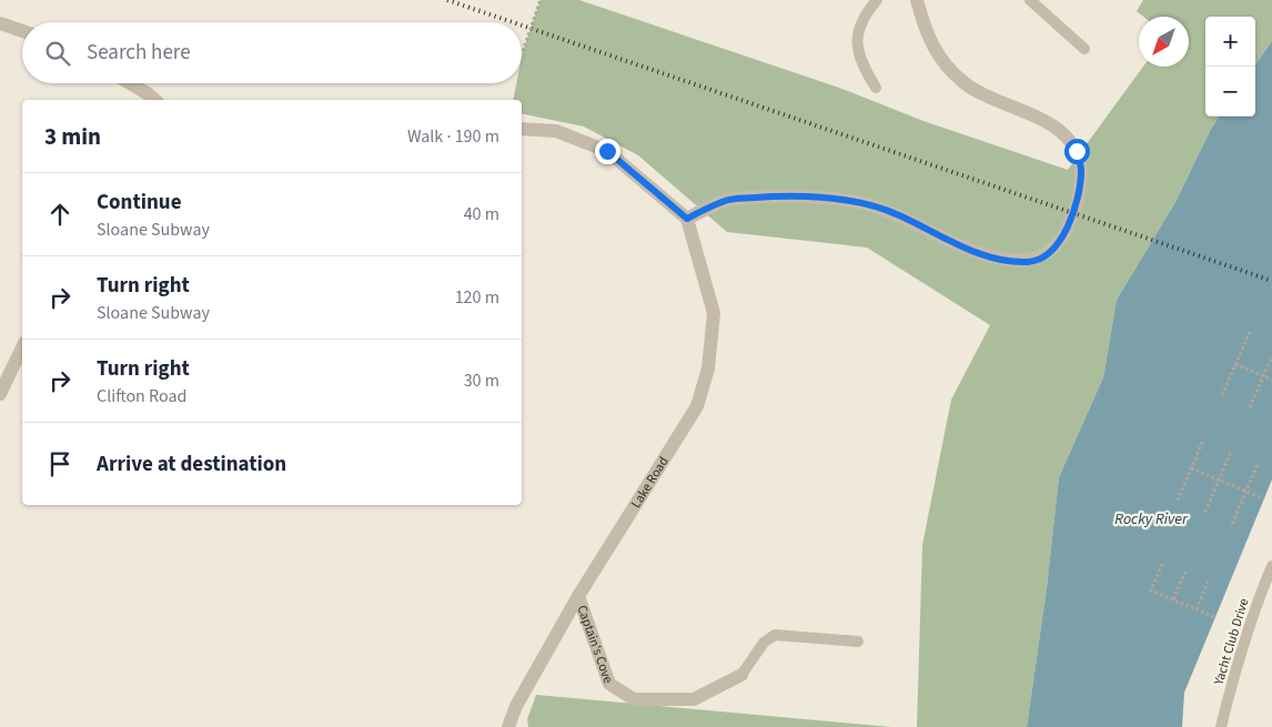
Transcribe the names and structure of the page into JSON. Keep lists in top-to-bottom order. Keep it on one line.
{"streets":{"street":["Lake Road","Captain's Cove"],"lane":["Yacht Club Drive"]},"crossings":[["Lake Road","Captain's Cove"]],"water":["Rocky River"],"north":"bottom left","page":{"map_buttons":["+","−"],"search":"Search here","heading":["3 min","Walk · 190 m"],"list":[["Continue","Sloane Subway","40 m"],["Turn right","Sloane Subway","120 m"],["Turn right","Clifton Road","30 m"],"Arrive at destination"]}}
